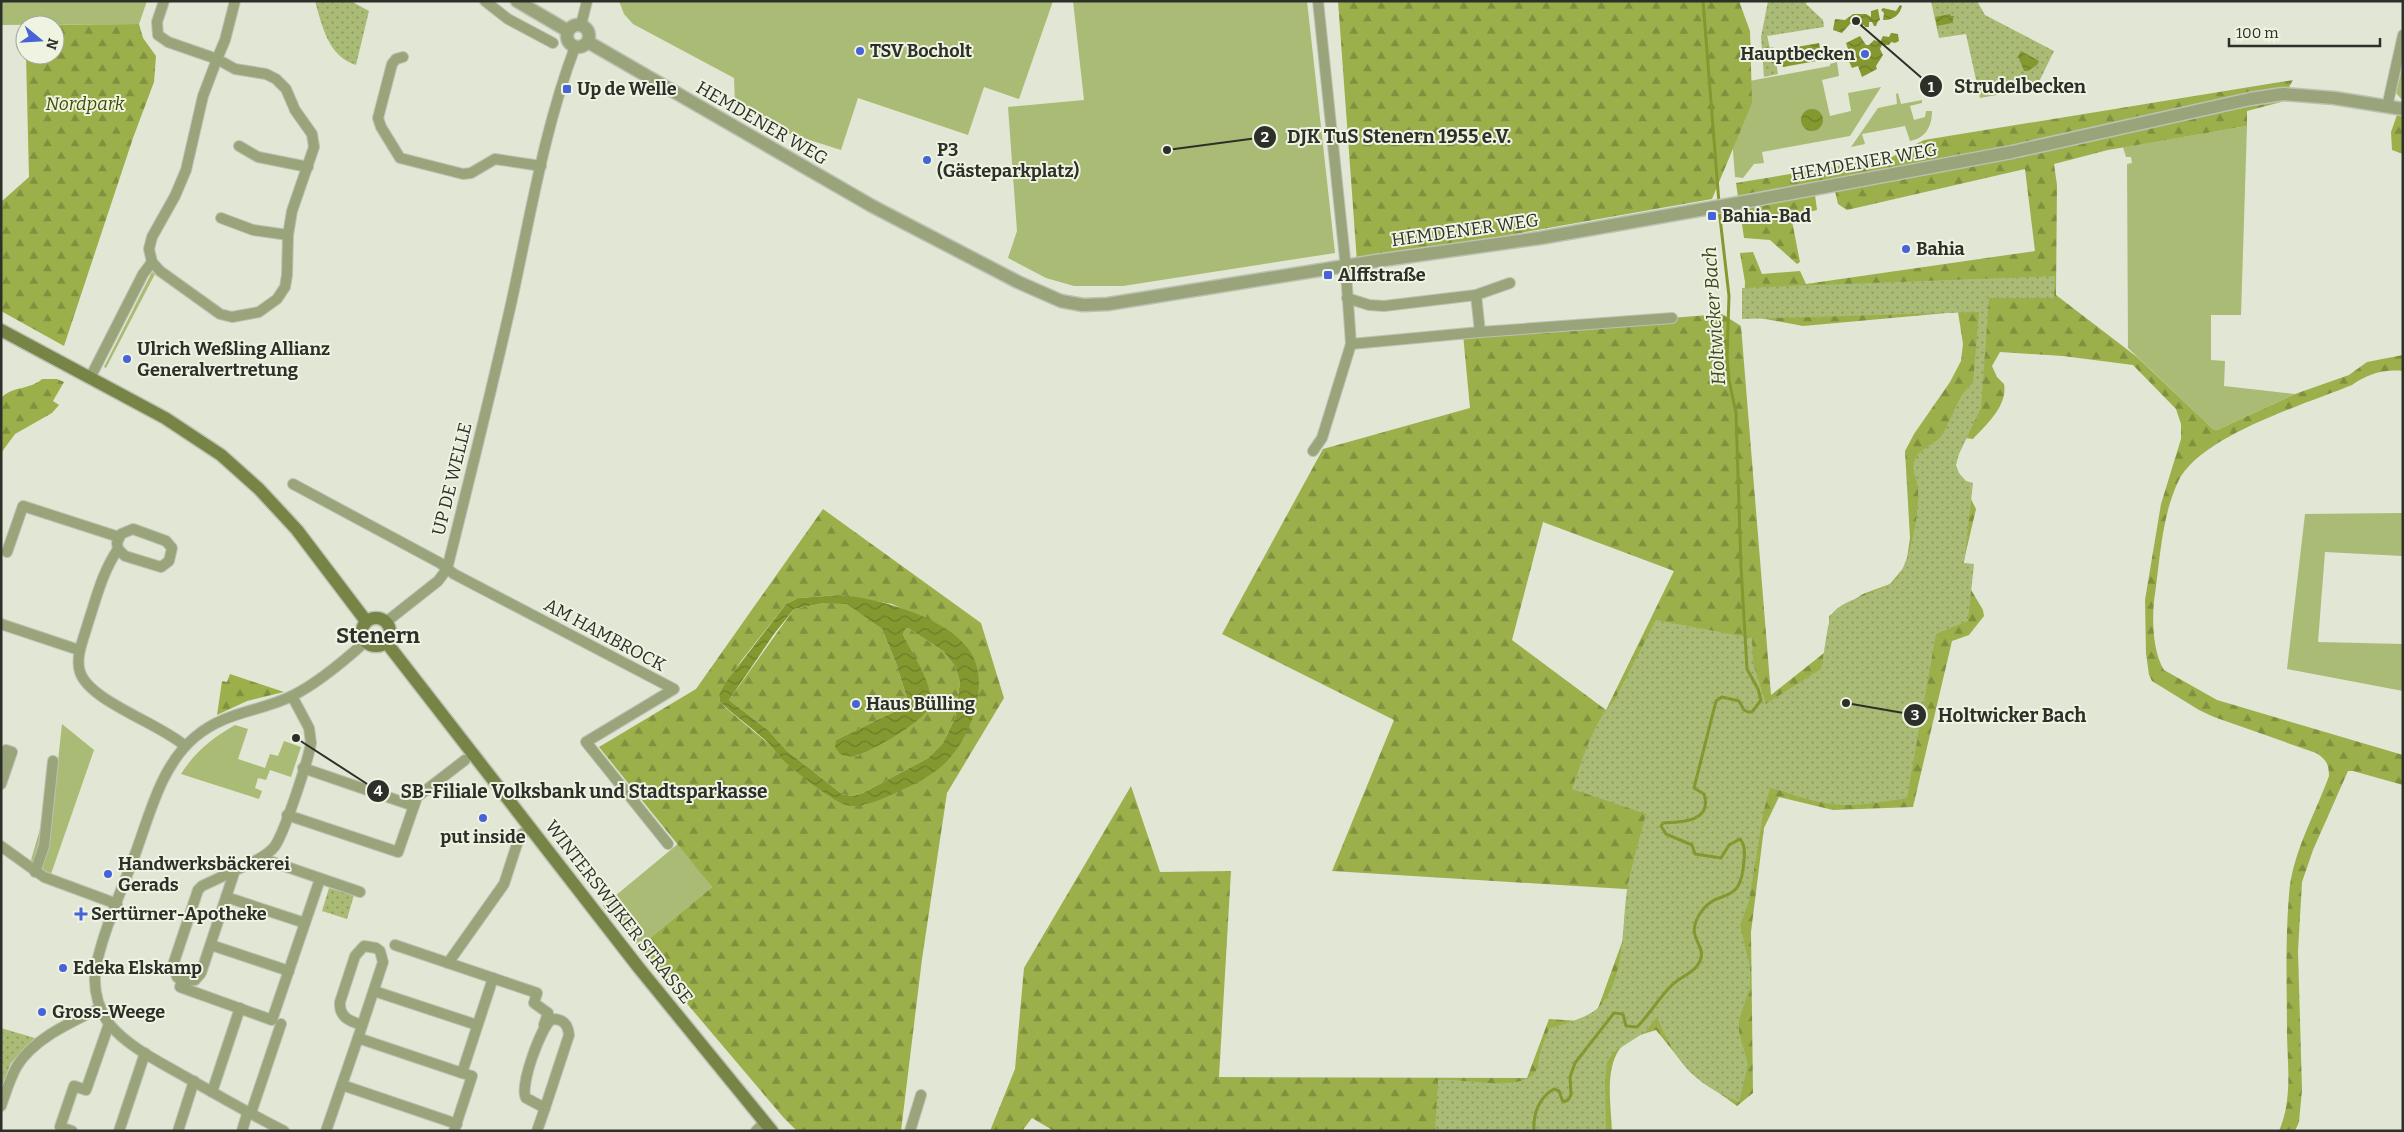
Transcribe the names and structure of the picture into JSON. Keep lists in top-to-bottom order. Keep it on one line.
{"streets":{"main road":["WINTERSWIJKER STRASSE"],"street":["HEMDENER WEG","UP DE WELLE","AM HAMBROCK"]},"crossings":[["HEMDENER WEG","UP DE WELLE"],["UP DE WELLE","AM HAMBROCK"],["UP DE WELLE","WINTERSWIJKER STRASSE"]],"districts":["Stenern"],"water":["Holtwicker Bach"],"parks":["Nordpark"],"places":{"other":["Strudelbecken","TSV Bocholt","Hauptbecken","DJK TuS Stenern 1955 e.V.","P3 (Gästeparkplatz)","Bahia","Ulrich Weßling Allianz Generalvertretung","Holtwicker Bach","Haus Bülling","SB-Filiale Volksbank und Stadtsparkasse","put inside","Handwerksbäckerei Gerads","Edeka Elskamp","Gross-Weege"],"transit":["Up de Welle","Bahia-Bad","Alffstraße"],"health":["Sertürner-Apotheke"]},"scale_bar":"100 m","north":"right"}
